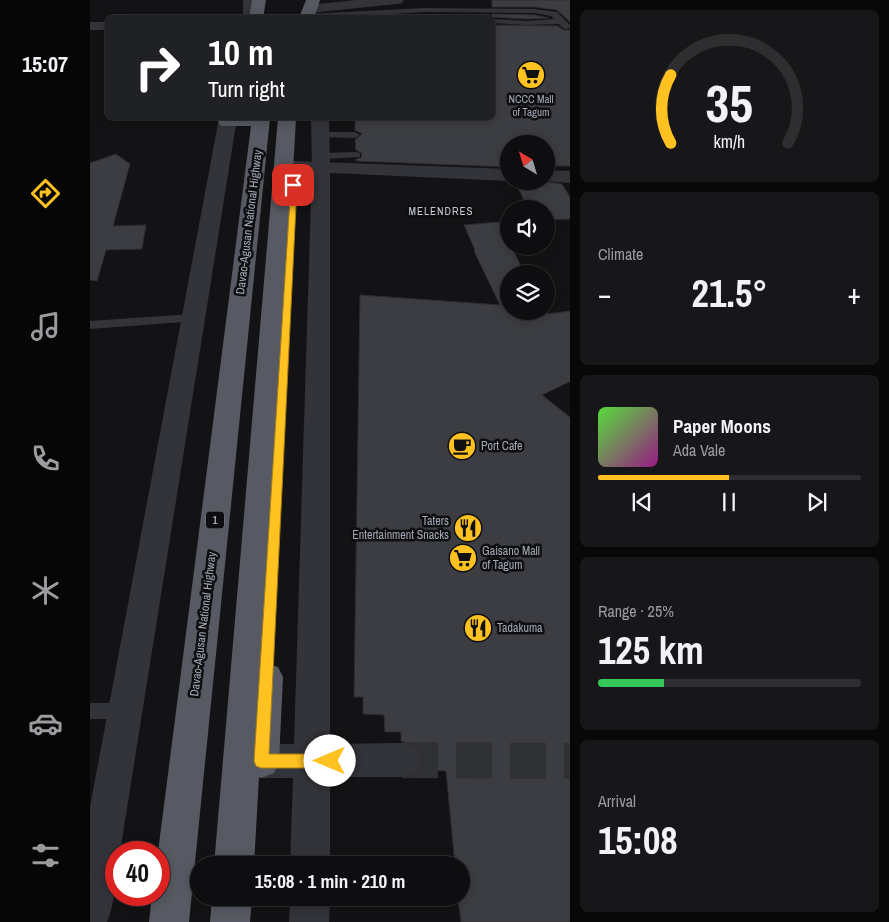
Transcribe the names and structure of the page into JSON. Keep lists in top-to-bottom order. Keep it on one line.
{"streets":{"highway":["Davao-Agusan National Highway","1"]},"districts":["MELENDRES"],"places":{"supermarket":["NCCC Mall of Tagum","Gaisano Mall of Tagum"],"cafe":["Port Cafe"],"restaurant":["Taters Entertainment Snacks","Tadakuma"]},"north":"top left","page":{"tabs":"15:07","turn":["10 m","Turn right"],"tile":["Climate",["Range · 25%","125 km"],["Arrival","15:08"]],"heat":["−","21.5°","+"],"song":["Paper Moons","Ada Vale"],"limit":"40","trip":"15:08 · 1 min · 210 m","gauge":["35","km/h"]}}
